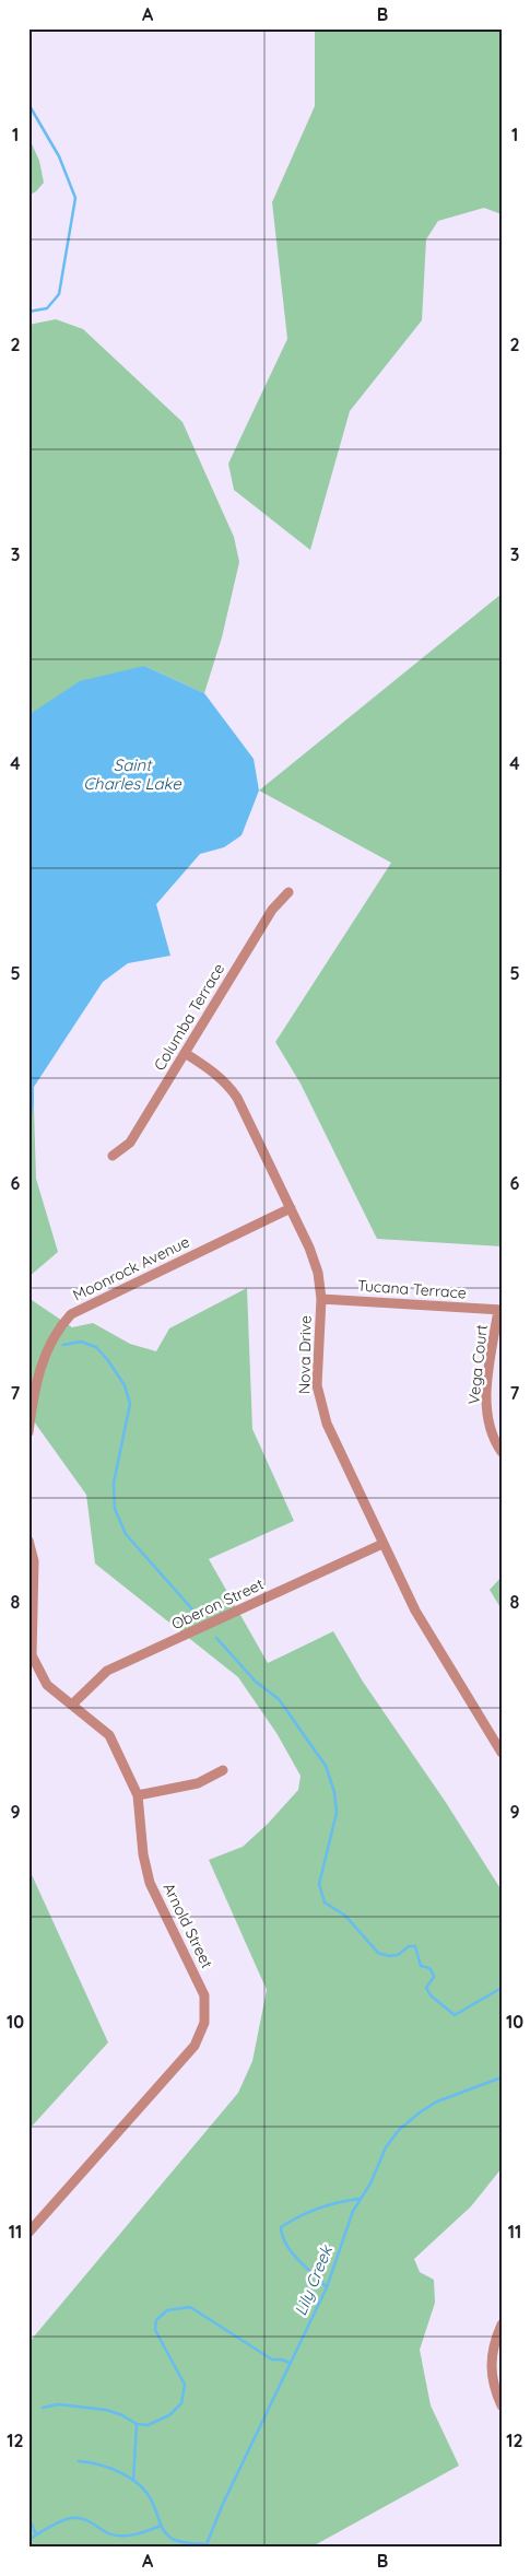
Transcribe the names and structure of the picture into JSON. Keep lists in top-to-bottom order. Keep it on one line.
{"streets":{"street":["Columba Terrace","Moonrock Avenue","Tucana Terrace","Nova Drive","Vega Court","Oberon Street","Arnold Street"]},"crossings":[["Columba Terrace","Nova Drive"],["Moonrock Avenue","Nova Drive"],["Tucana Terrace","Nova Drive"],["Tucana Terrace","Vega Court"],["Nova Drive","Oberon Street"],["Oberon Street","Arnold Street"]],"water":["Saint Charles Lake","Lily Creek"],"grid":{"columns":["A","B"],"rows":["1","2","3","4","5","6","7","8","9","10","11","12"]}}
